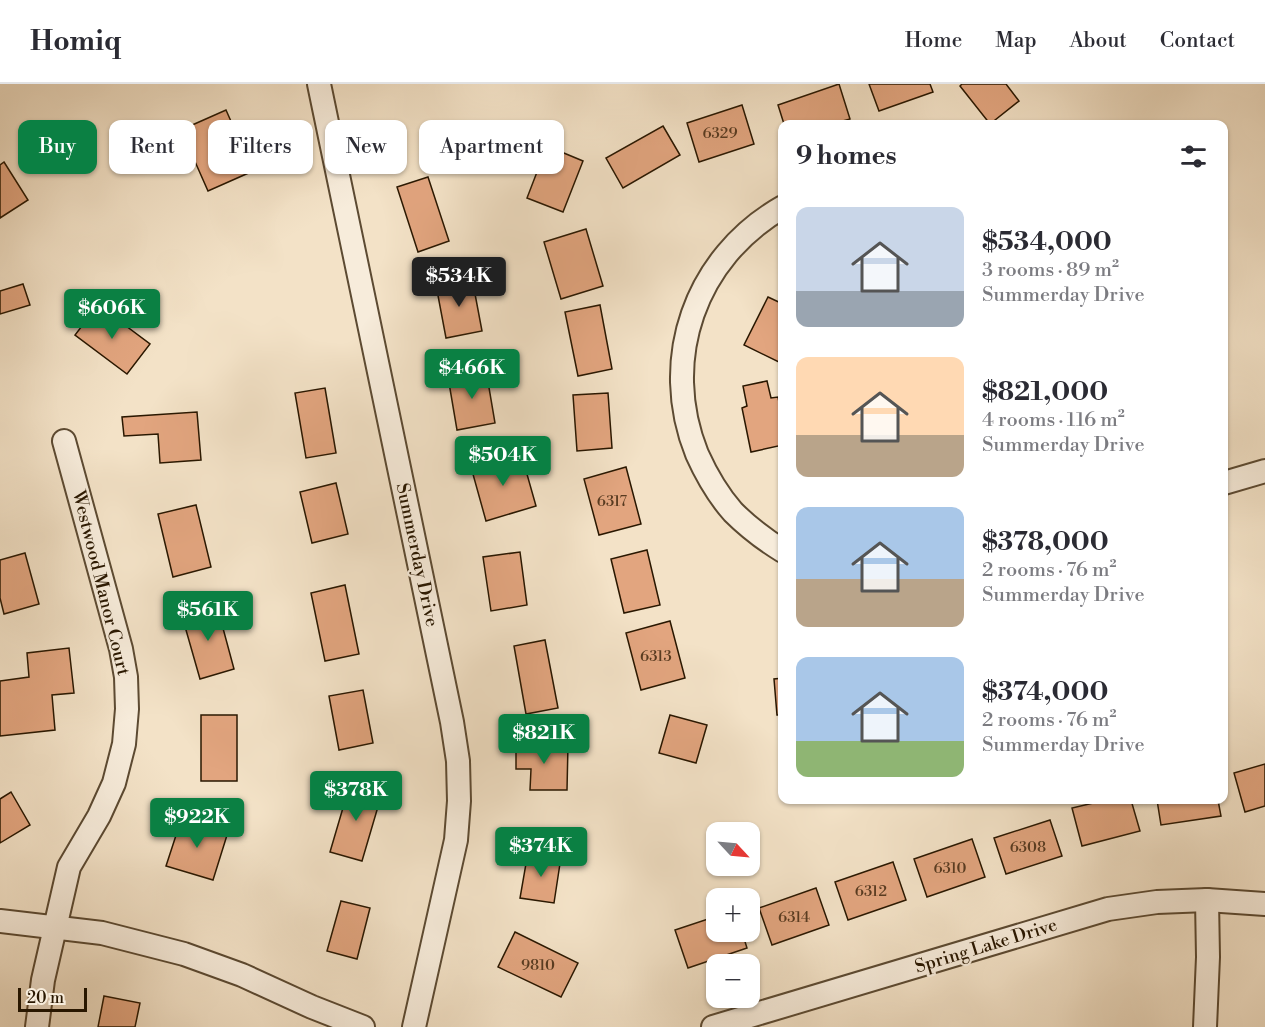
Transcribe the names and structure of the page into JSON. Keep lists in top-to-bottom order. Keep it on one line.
{"streets":{"street":["Summerday Drive","Westwood Manor Court","Spring Lake Drive"]},"house_numbers":["6329","6317","6313","6308","6310","6312","6314","9810"],"scale_bar":"20 m","north":"bottom right","page":{"header":"Homiq","nav":["Home","Map","About","Contact"],"chip":["Buy","Rent","Filters","New","Apartment"],"heading":"9 homes","list":[{"name":"$534,000","note":"3 rooms · 89 m² · Summerday Drive"},{"name":"$821,000","note":"4 rooms · 116 m² · Summerday Drive"},{"name":"$378,000","note":"2 rooms · 76 m² · Summerday Drive"},{"name":"$374,000","note":"2 rooms · 76 m² · Summerday Drive"}],"price":["$534K","$606K","$466K","$504K","$561K","$821K","$378K","$922K","$374K"],"map_buttons":["+","−"],"scale":"20 m"}}
